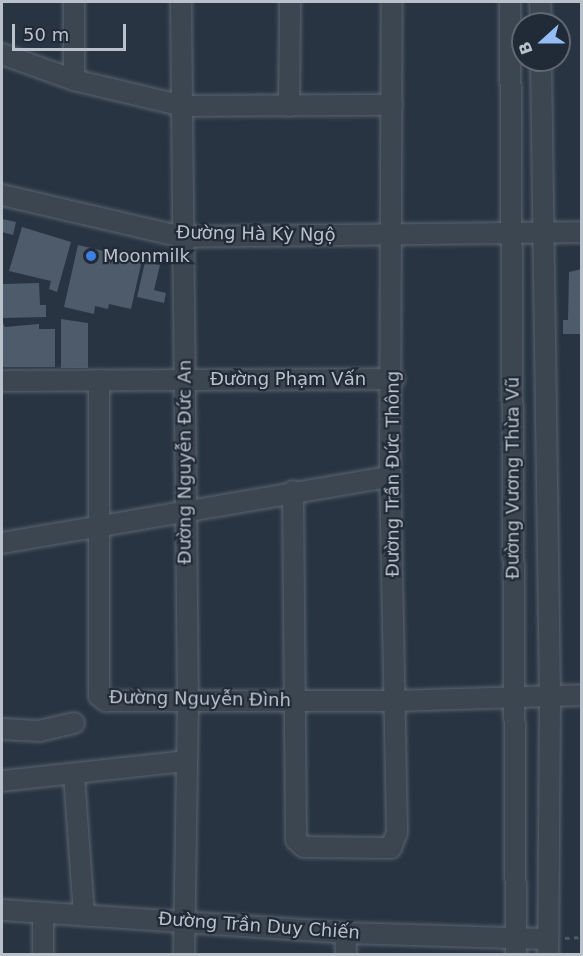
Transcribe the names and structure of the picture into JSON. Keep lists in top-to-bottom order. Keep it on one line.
{"streets":{"street":["Đường Hà Kỳ Ngộ","Đường Phạm Vấn","Đường Nguyễn Đức An","Đường Trần Đức Thông","Đường Vương Thừa Vũ","Đường Nguyễn Đình","Đường Trần Duy Chiến"]},"crossings":[["Đường Hà Kỳ Ngộ","Đường Nguyễn Đức An"],["Đường Hà Kỳ Ngộ","Đường Trần Đức Thông"],["Đường Hà Kỳ Ngộ","Đường Vương Thừa Vũ"],["Đường Phạm Vấn","Đường Nguyễn Đức An"],["Đường Phạm Vấn","Đường Trần Đức Thông"],["Đường Phạm Vấn","Đường Nguyễn Đình"],["Đường Nguyễn Đức An","Đường Nguyễn Đình"],["Đường Nguyễn Đức An","Đường Trần Duy Chiến"],["Đường Trần Đức Thông","Đường Nguyễn Đình"],["Đường Vương Thừa Vũ","Đường Nguyễn Đình"],["Đường Vương Thừa Vũ","Đường Trần Duy Chiến"]],"places":["Moonmilk"],"scale_bar":"50 m","north":"left"}
